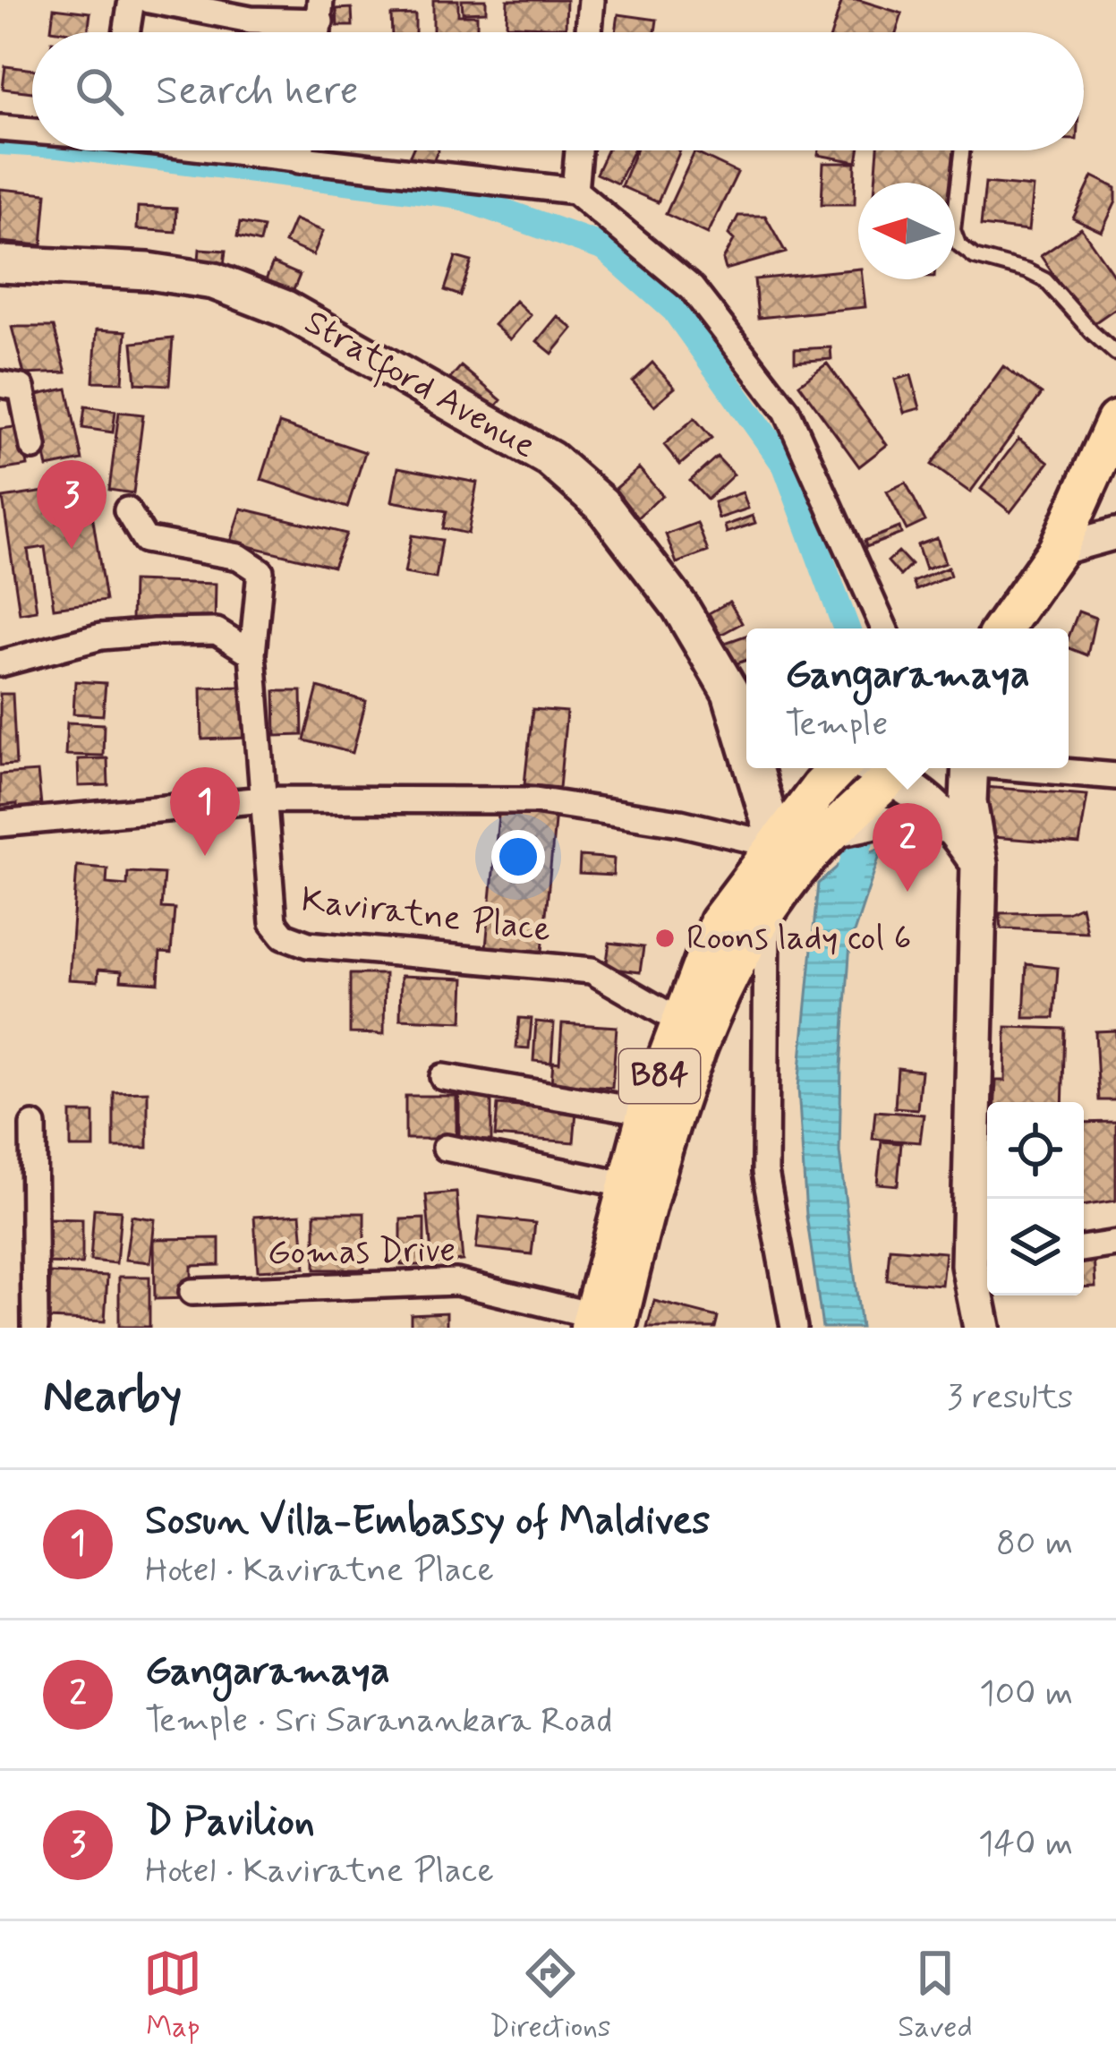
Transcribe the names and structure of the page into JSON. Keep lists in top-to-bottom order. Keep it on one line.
{"streets":{"main road":["Stratford Avenue","B84"],"street":["Kaviratne Place","Gomas Drive"]},"crossings":[["Stratford Avenue","B84"],["Kaviratne Place","B84"],["B84","Gomas Drive"]],"places":["Roons lady col 6"],"north":"left","page":{"search":"Search here","pins":["3","1","2"],"popup":["Gangaramaya","Temple"],"heading":["Nearby","3 results"],"list":[{"mark":"1","name":"Sosun Villa-Embassy of Maldives","note":"Hotel · Kaviratne Place","value":"80 m"},{"mark":"2","name":"Gangaramaya","note":"Temple · Sri Saranankara Road","value":"100 m"},{"mark":"3","name":"D Pavilion","note":"Hotel · Kaviratne Place","value":"140 m"}],"nav":["Map","Directions","Saved"]}}
